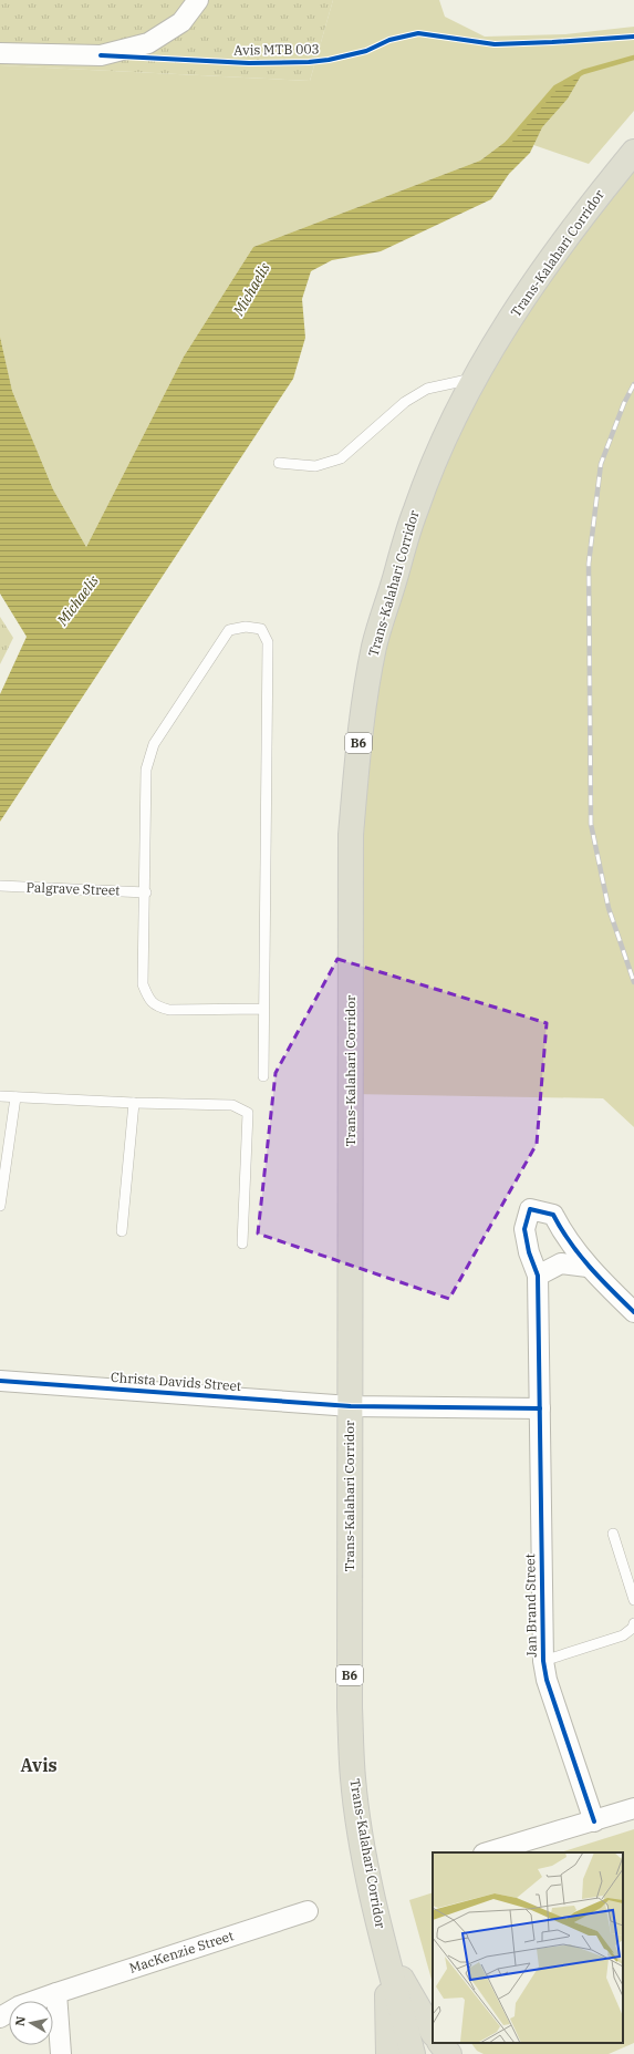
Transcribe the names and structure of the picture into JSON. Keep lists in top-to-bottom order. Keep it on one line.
{"streets":{"highway":["Trans-Kalahari Corridor","B6"],"street":["Christa Davids Street","Jan Brand Street","MacKenzie Street"],"lane":["Palgrave Street"],"cycle path":["Avis MTB 003"]},"crossings":[["Trans-Kalahari Corridor","B6"],["Trans-Kalahari Corridor","Christa Davids Street"]],"districts":["Avis"],"water":["Michaelis"],"north":"left"}
